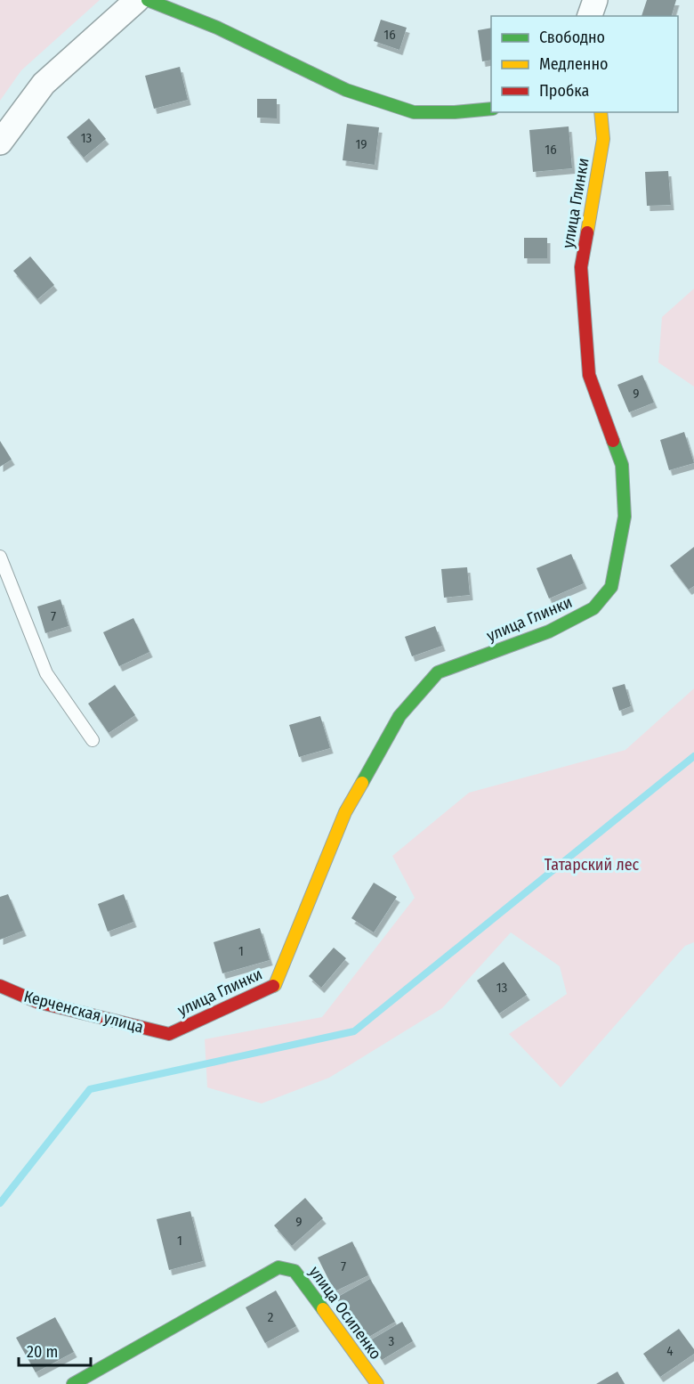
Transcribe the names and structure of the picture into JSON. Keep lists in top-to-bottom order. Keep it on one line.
{"streets":{"street":["улица Глинки","Керченская улица","улица Осипенко"]},"crossings":[["улица Глинки","Керченская улица"]],"parks":["Татарский лес"],"house_numbers":["16","13","19","16","9","7","1","13","9","1","7","2","3","4"],"legend":["Свободно","Медленно","Пробка"],"scale_bar":"20 m"}
